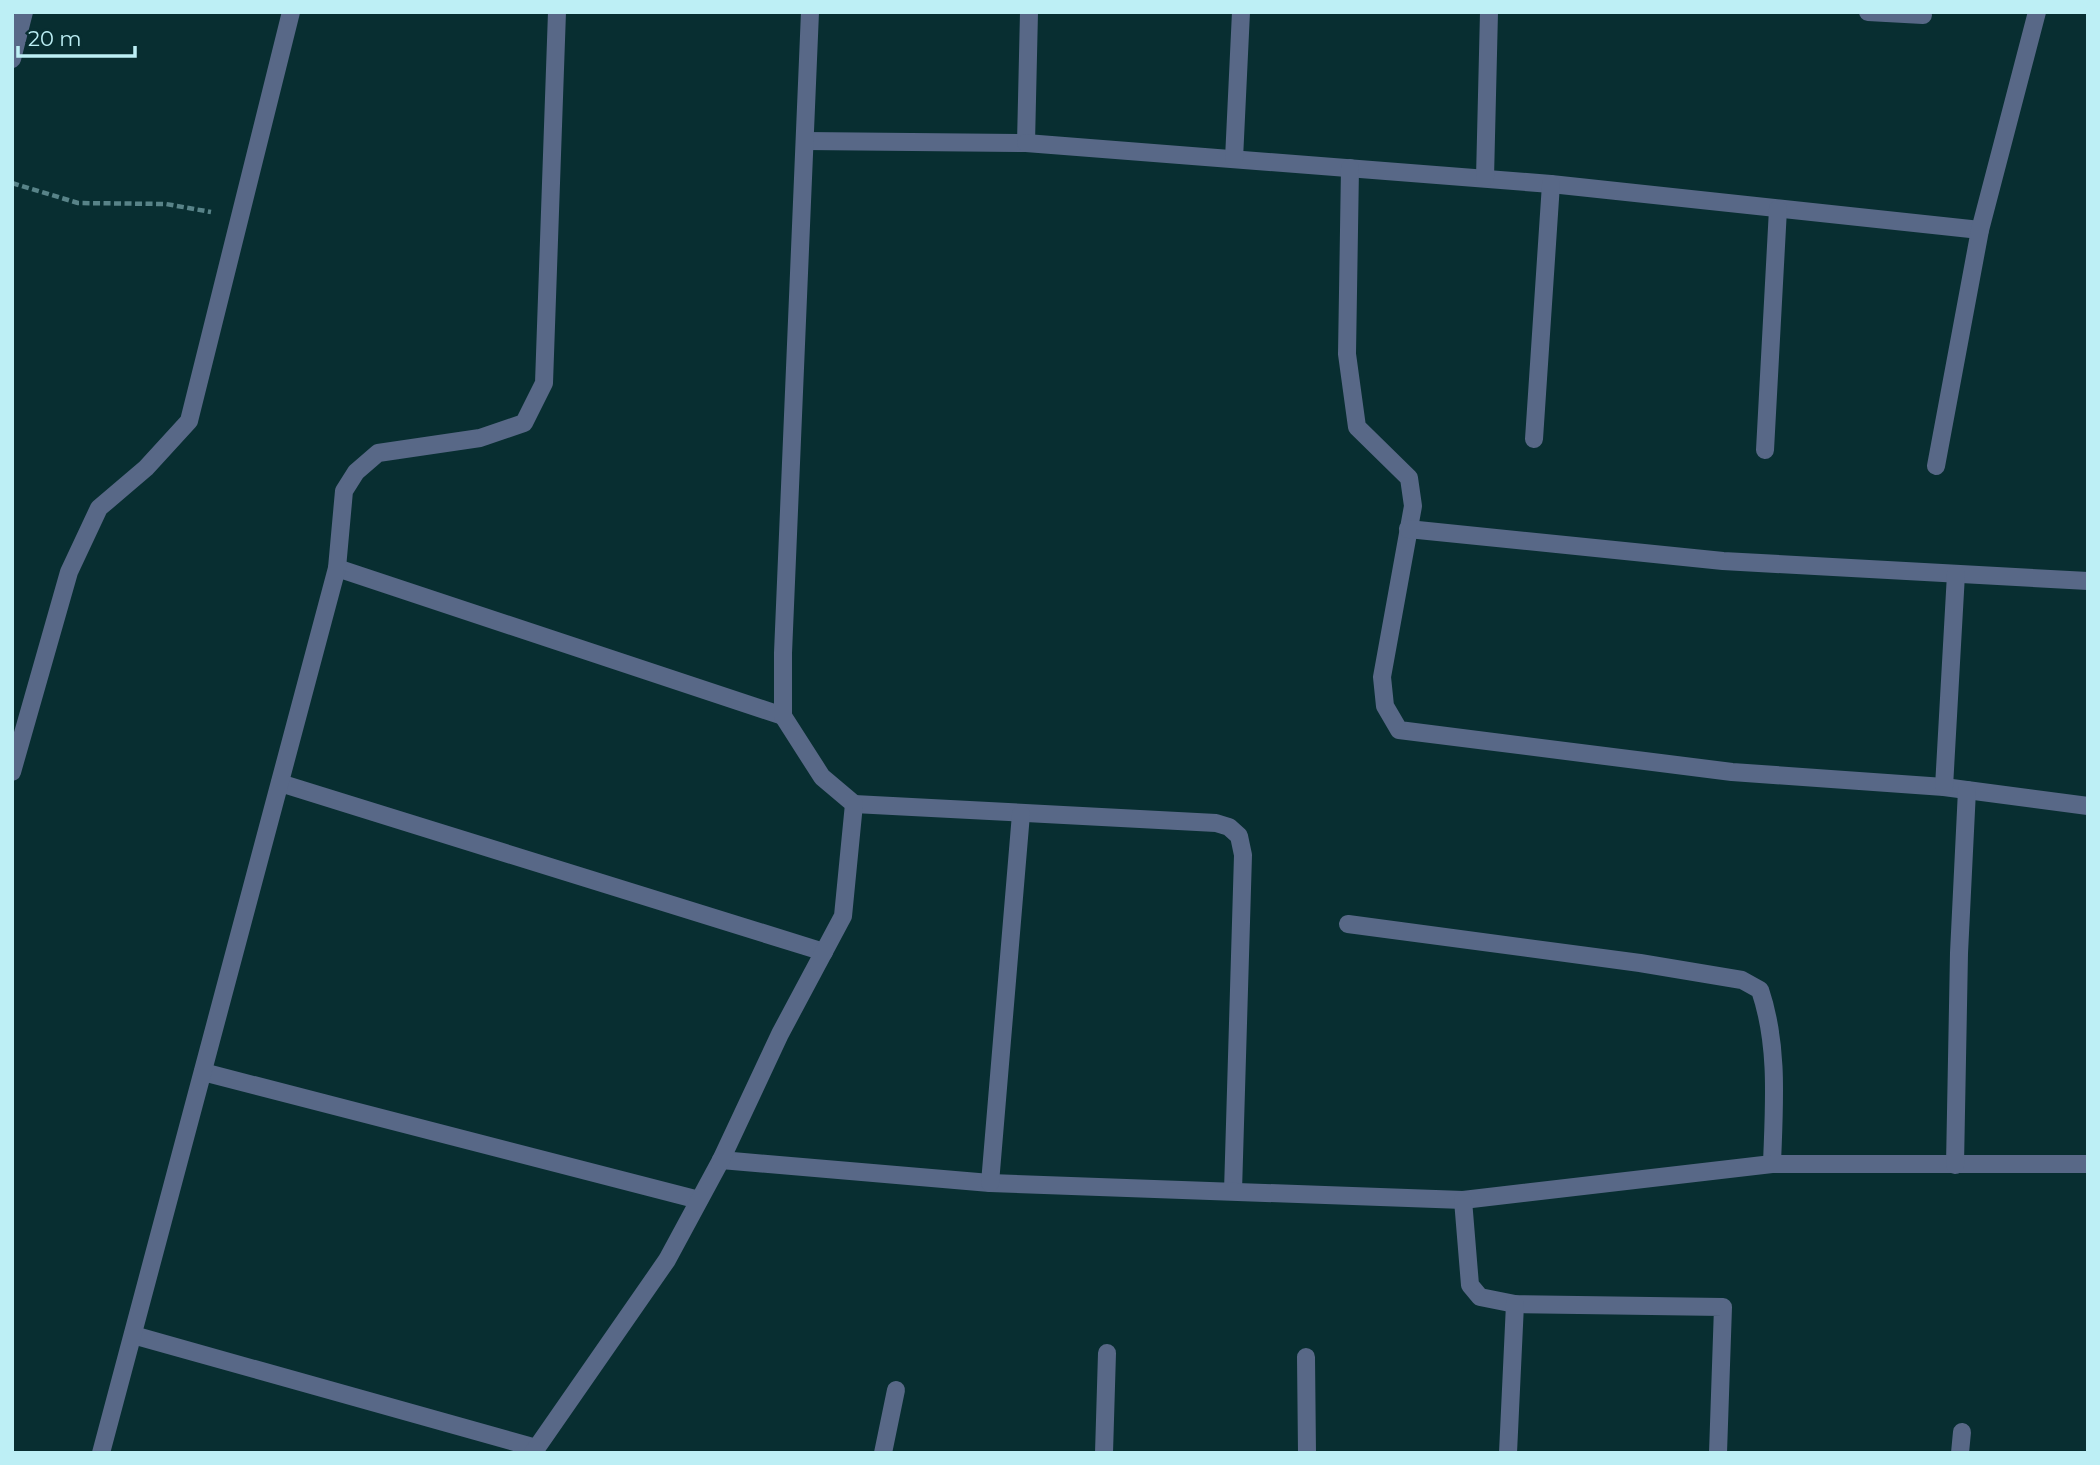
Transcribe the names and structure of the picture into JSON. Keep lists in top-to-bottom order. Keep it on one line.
{"scale_bar":"20 m"}
